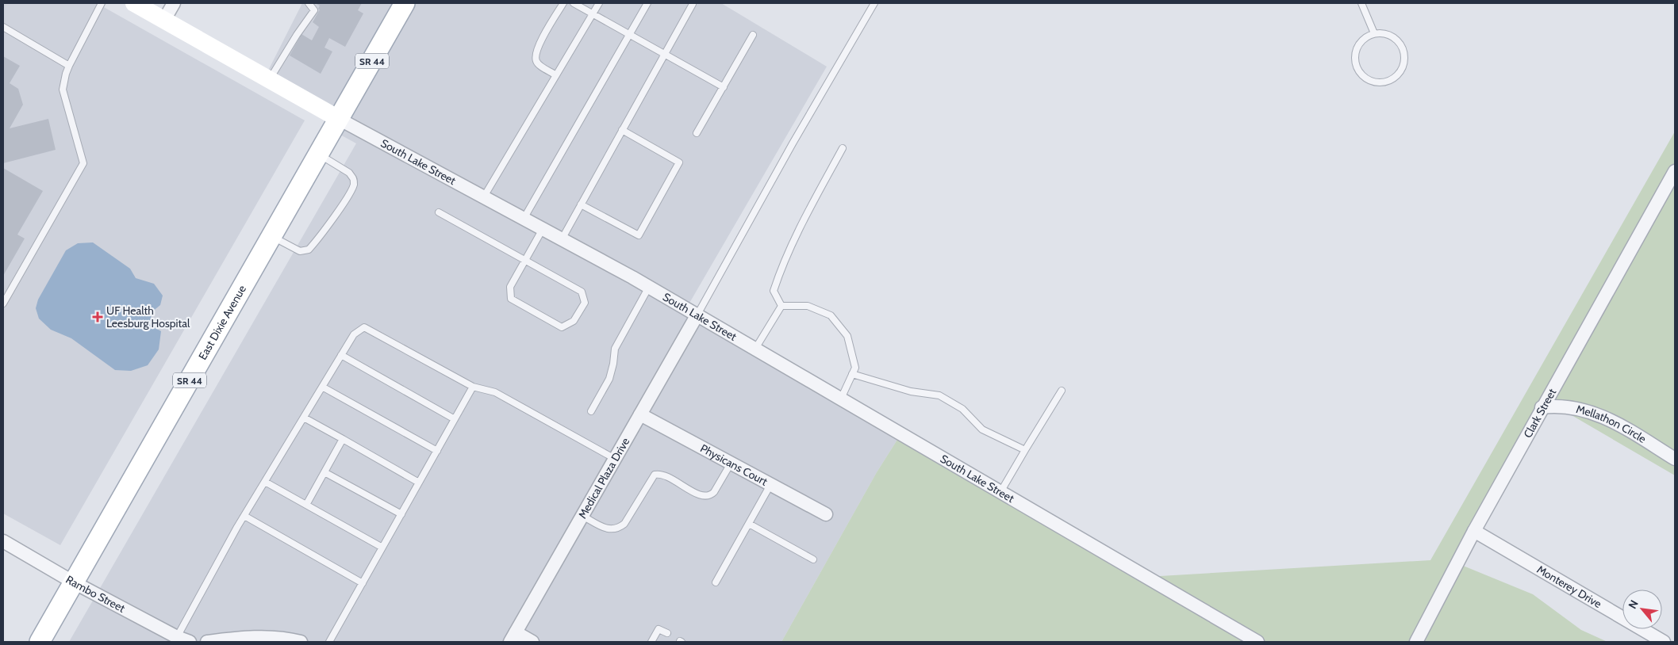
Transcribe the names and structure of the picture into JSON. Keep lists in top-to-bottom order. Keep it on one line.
{"streets":{"main road":["SR 44","East Dixie Avenue"],"street":["South Lake Street","Clark Street","Mellathon Circle","Physicans Court","Medical Plaza Drive","Monterey Drive","Rambo Street"]},"crossings":[["South Lake Street","East Dixie Avenue"],["South Lake Street","Medical Plaza Drive"],["East Dixie Avenue","Rambo Street"],["Clark Street","Mellathon Circle"],["Clark Street","Monterey Drive"],["Physicans Court","Medical Plaza Drive"]],"places":{"health":["UF Health Leesburg Hospital"]},"north":"top left"}
